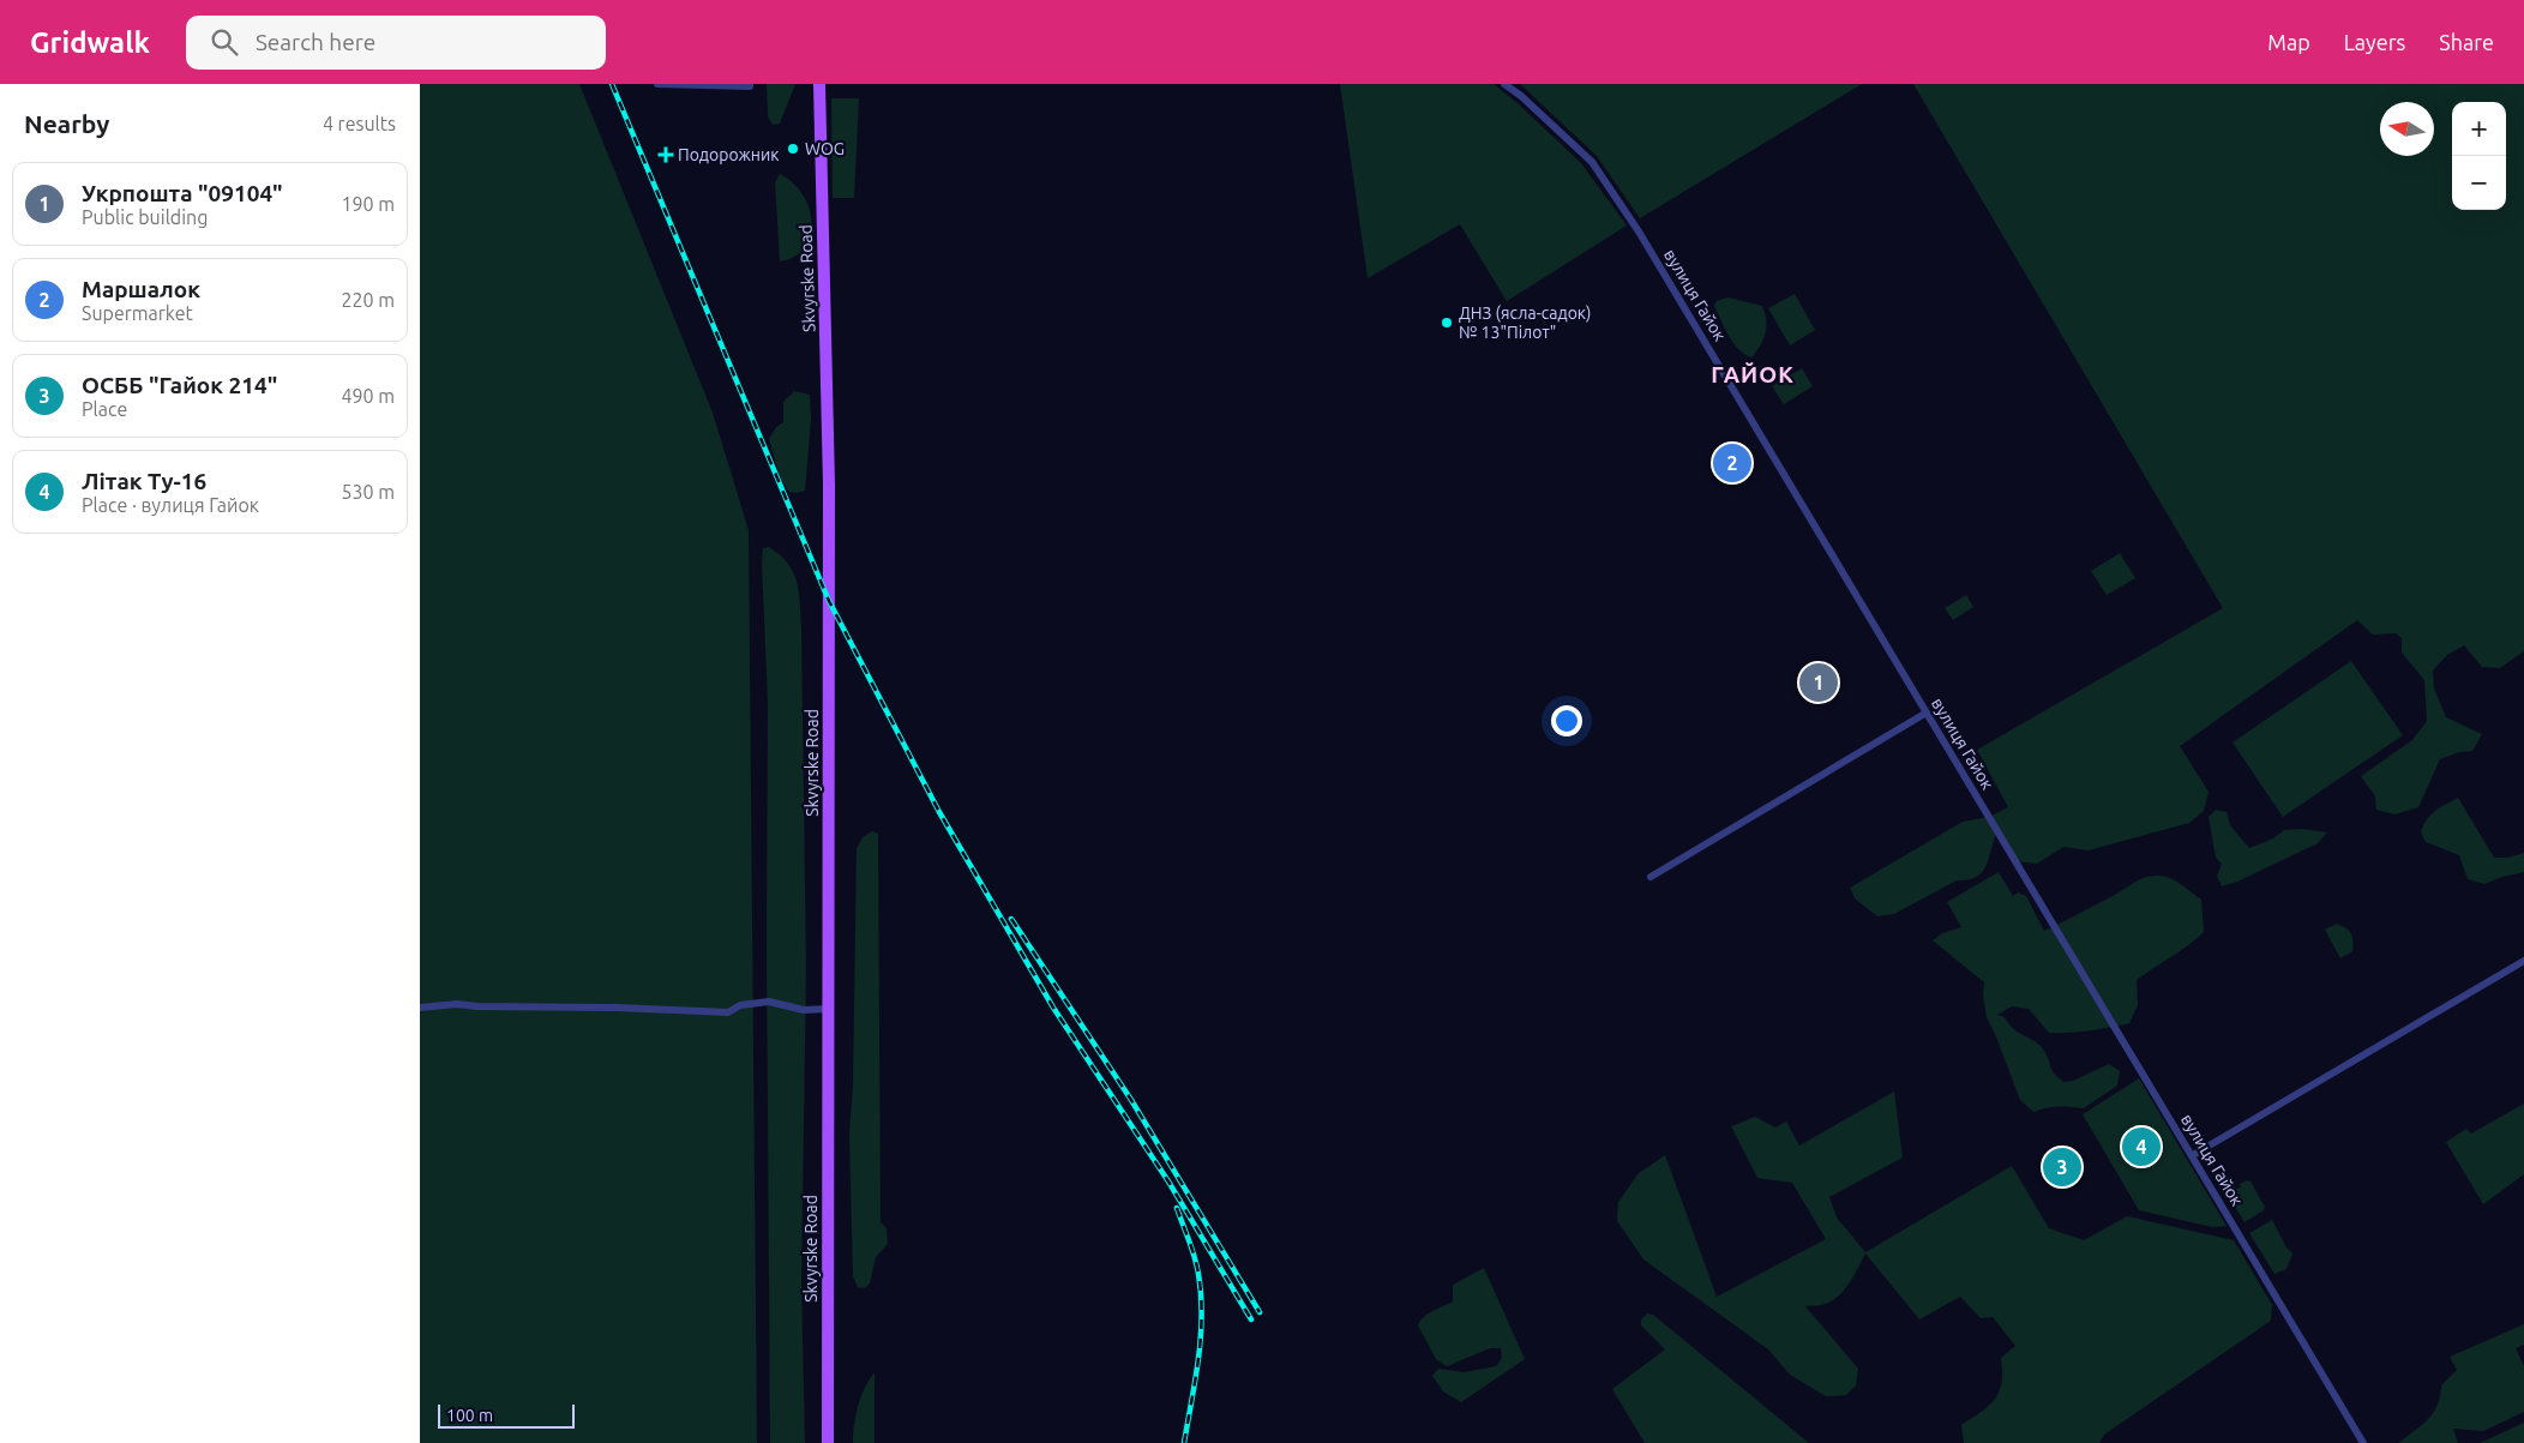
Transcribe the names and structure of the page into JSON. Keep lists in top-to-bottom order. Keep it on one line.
{"streets":{"main road":["Skvyrske Road"],"street":["вулиця Гайок"]},"districts":["ГАЙОК"],"places":{"other":["WOG","ДНЗ (ясла-садок) № 13\"Пілот\""],"health":["Подорожник"]},"scale_bar":"100 m","north":"left","page":{"header":"Gridwalk","search":"Search here","nav":["Map","Layers","Share"],"heading":["Nearby","4 results"],"map_buttons":["+","−"],"list":[{"mark":"1","name":"Укрпошта \"09104\"","note":"Public building","value":"190 m"},{"mark":"2","name":"Маршалок","note":"Supermarket","value":"220 m"},{"mark":"3","name":"ОСББ \"Гайок 214\"","note":"Place","value":"490 m"},{"mark":"4","name":"Літак Ту-16","note":"Place · вулиця Гайок","value":"530 m"}],"pins":["2","1","4","3"],"scale":"100 m"}}
